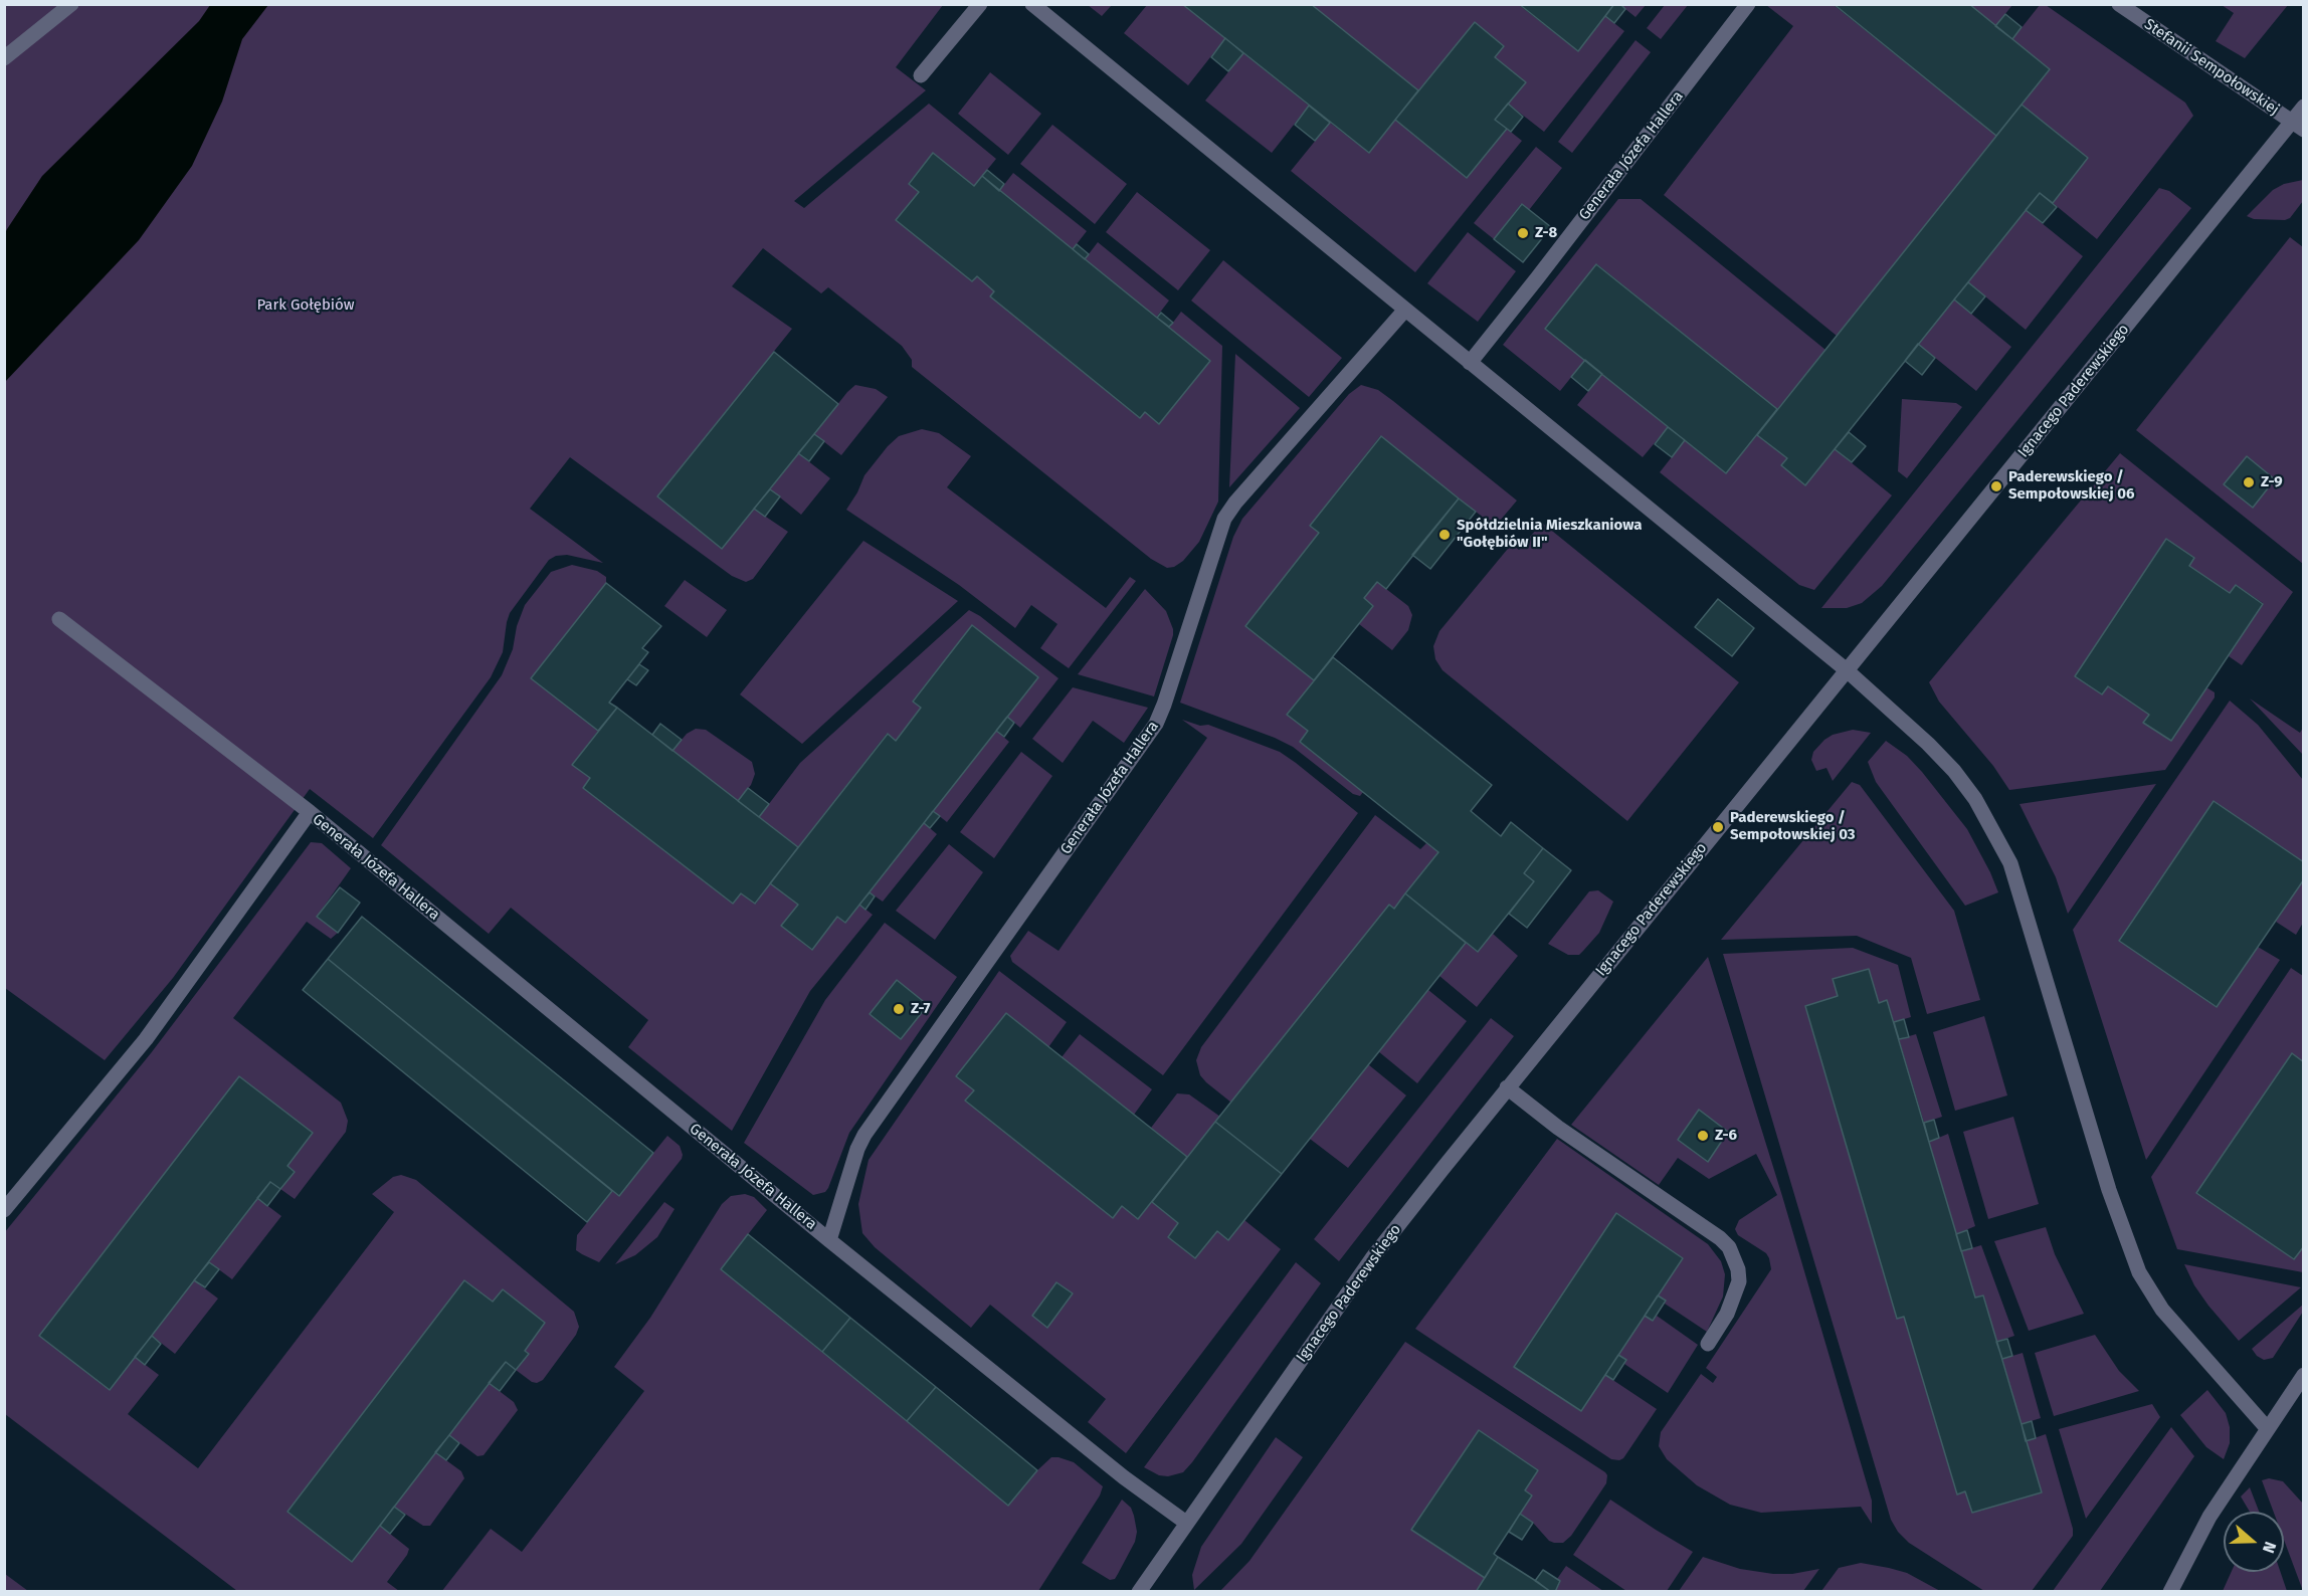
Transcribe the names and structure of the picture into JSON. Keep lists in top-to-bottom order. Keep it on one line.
{"streets":{"street":["Stefanii Sempołowskiej","Generała Józefa Hallera","Ignacego Paderewskiego"]},"crossings":[["Stefanii Sempołowskiej","Ignacego Paderewskiego"],["Generała Józefa Hallera","Ignacego Paderewskiego"]],"parks":["Park Gołębiów"],"places":["Z-8","Z-9","Paderewskiego / Sempołowskiej 06","Spółdzielnia Mieszkaniowa \"Gołębiów II\"","Paderewskiego / Sempołowskiej 03","Z-7","Z-6"],"north":"right"}
